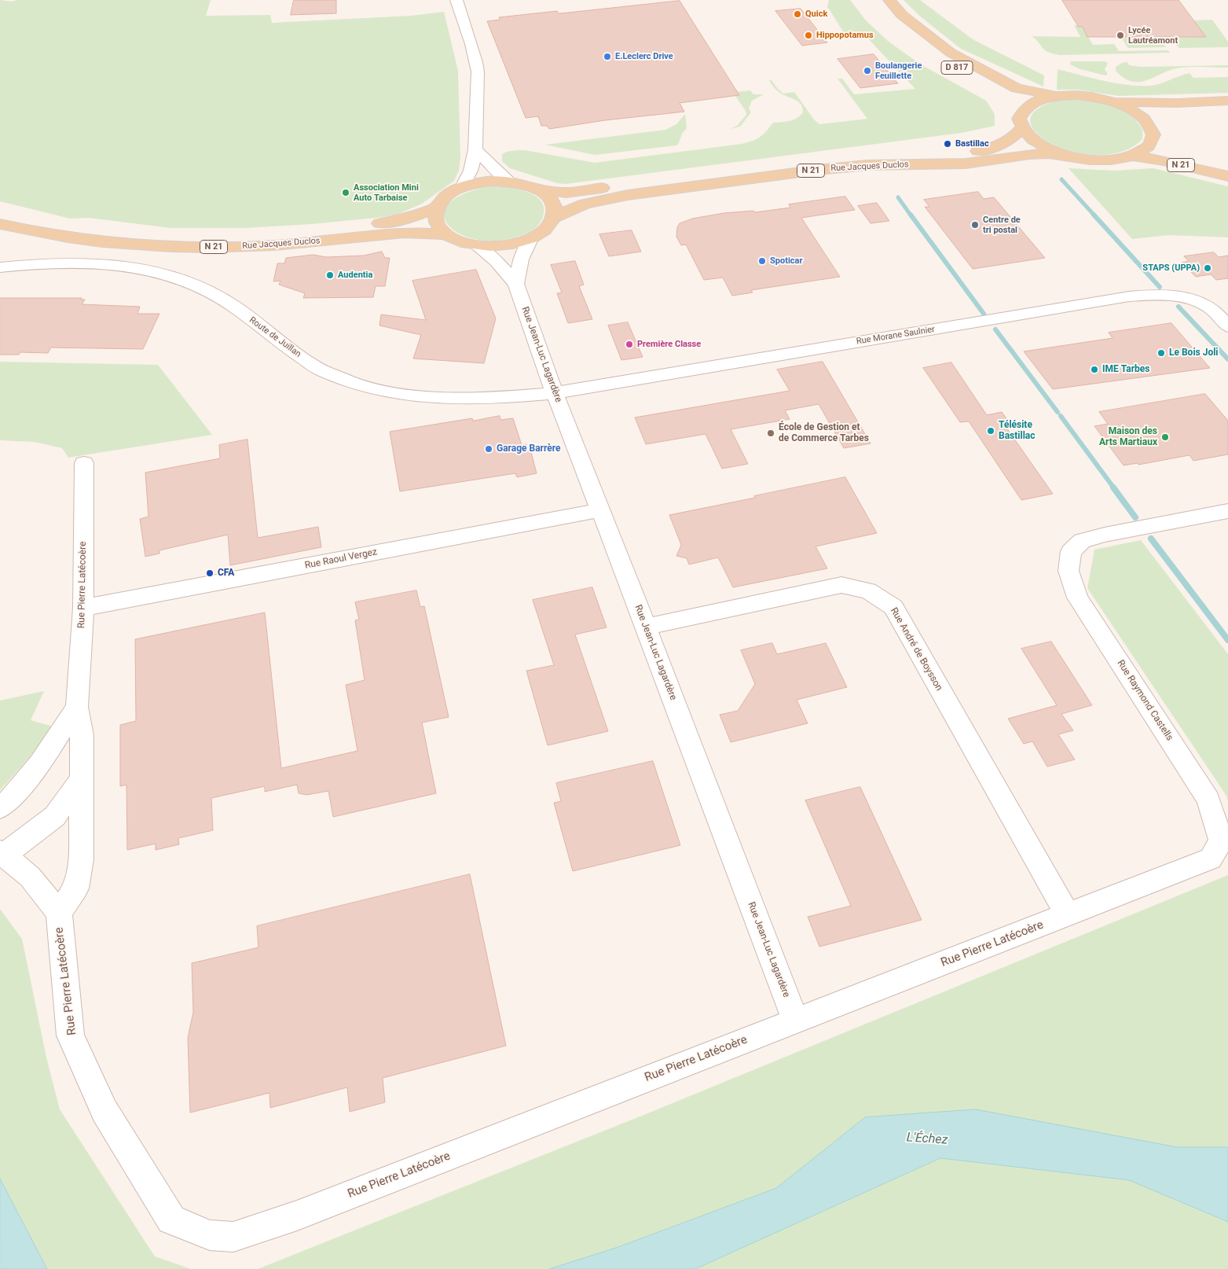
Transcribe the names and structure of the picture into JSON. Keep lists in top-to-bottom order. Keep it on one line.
{"streets":{"main road":["D 817","N 21","Rue Jacques Duclos"],"street":["Rue Morane Saulnier","Route de Juillan","Rue Jean-Luc Lagardère","Rue Raoul Vergez","Rue Pierre Latécoère","Rue André de Boysson","Rue Raymond Castells"]},"crossings":[["Rue Jacques Duclos","Rue Jean-Luc Lagardère"],["Rue Morane Saulnier","Route de Juillan"],["Rue Morane Saulnier","Rue Jean-Luc Lagardère"],["Route de Juillan","Rue Jean-Luc Lagardère"],["Rue Jean-Luc Lagardère","Rue Raoul Vergez"],["Rue Jean-Luc Lagardère","Rue Pierre Latécoère"],["Rue Jean-Luc Lagardère","Rue André de Boysson"],["Rue Raoul Vergez","Rue Pierre Latécoère"],["Rue Pierre Latécoère","Rue André de Boysson"],["Rue Pierre Latécoère","Rue Raymond Castells"],["Rue André de Boysson","Rue Raymond Castells"]],"water":["L'Échez"],"places":["Quick","Hippopotamus","Lycée Lautréamont","E.Leclerc Drive","Boulangerie Feuillette","Bastillac","Association Mini Auto Tarbaise","Centre de tri postal","Spoticar","STAPS (UPPA)","Audentia","Première Classe","Le Bois Joli","IME Tarbes","Télésite Bastillac","École de Gestion et de Commerce Tarbes","Maison des Arts Martiaux","Garage Barrère","CFA"]}
